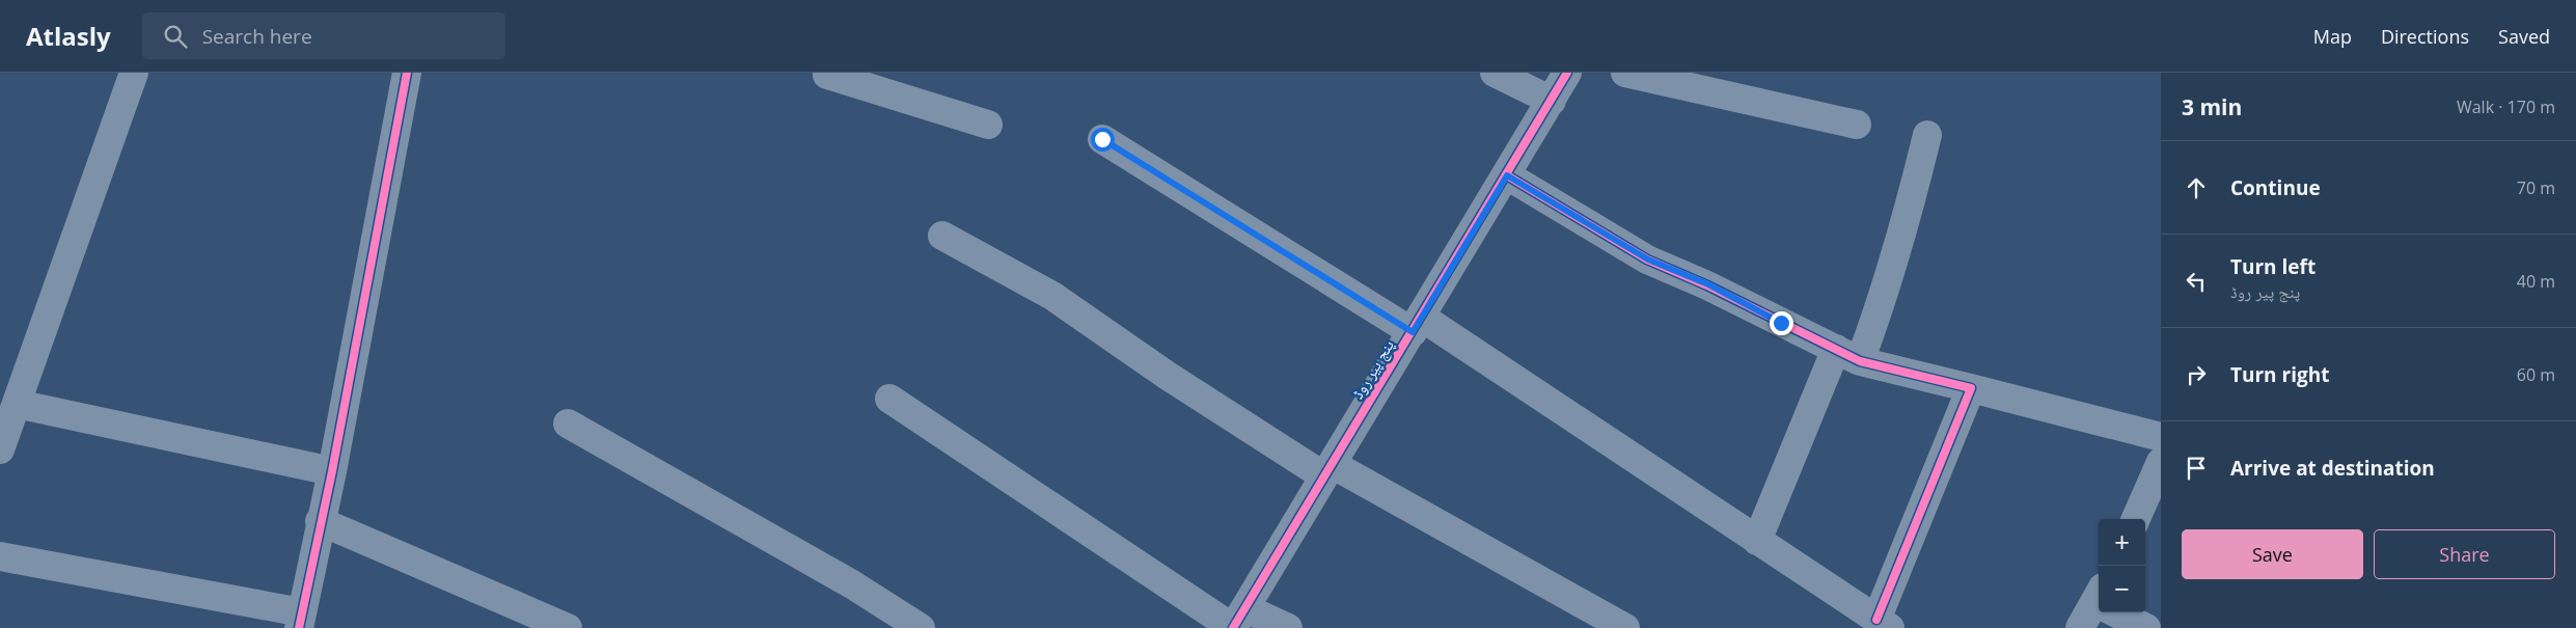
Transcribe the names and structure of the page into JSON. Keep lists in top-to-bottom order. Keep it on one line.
{"streets":{"street":["پنج پیر روڈ"]},"page":{"header":"Atlasly","search":"Search here","nav":["Map","Directions","Saved"],"heading":["3 min","Walk · 170 m"],"list":[["Continue","70 m"],["Turn left","پنج پیر روڈ","40 m"],["Turn right","60 m"],"Arrive at destination"],"buttons":["Save","Share"],"map_buttons":["+","−"]}}
